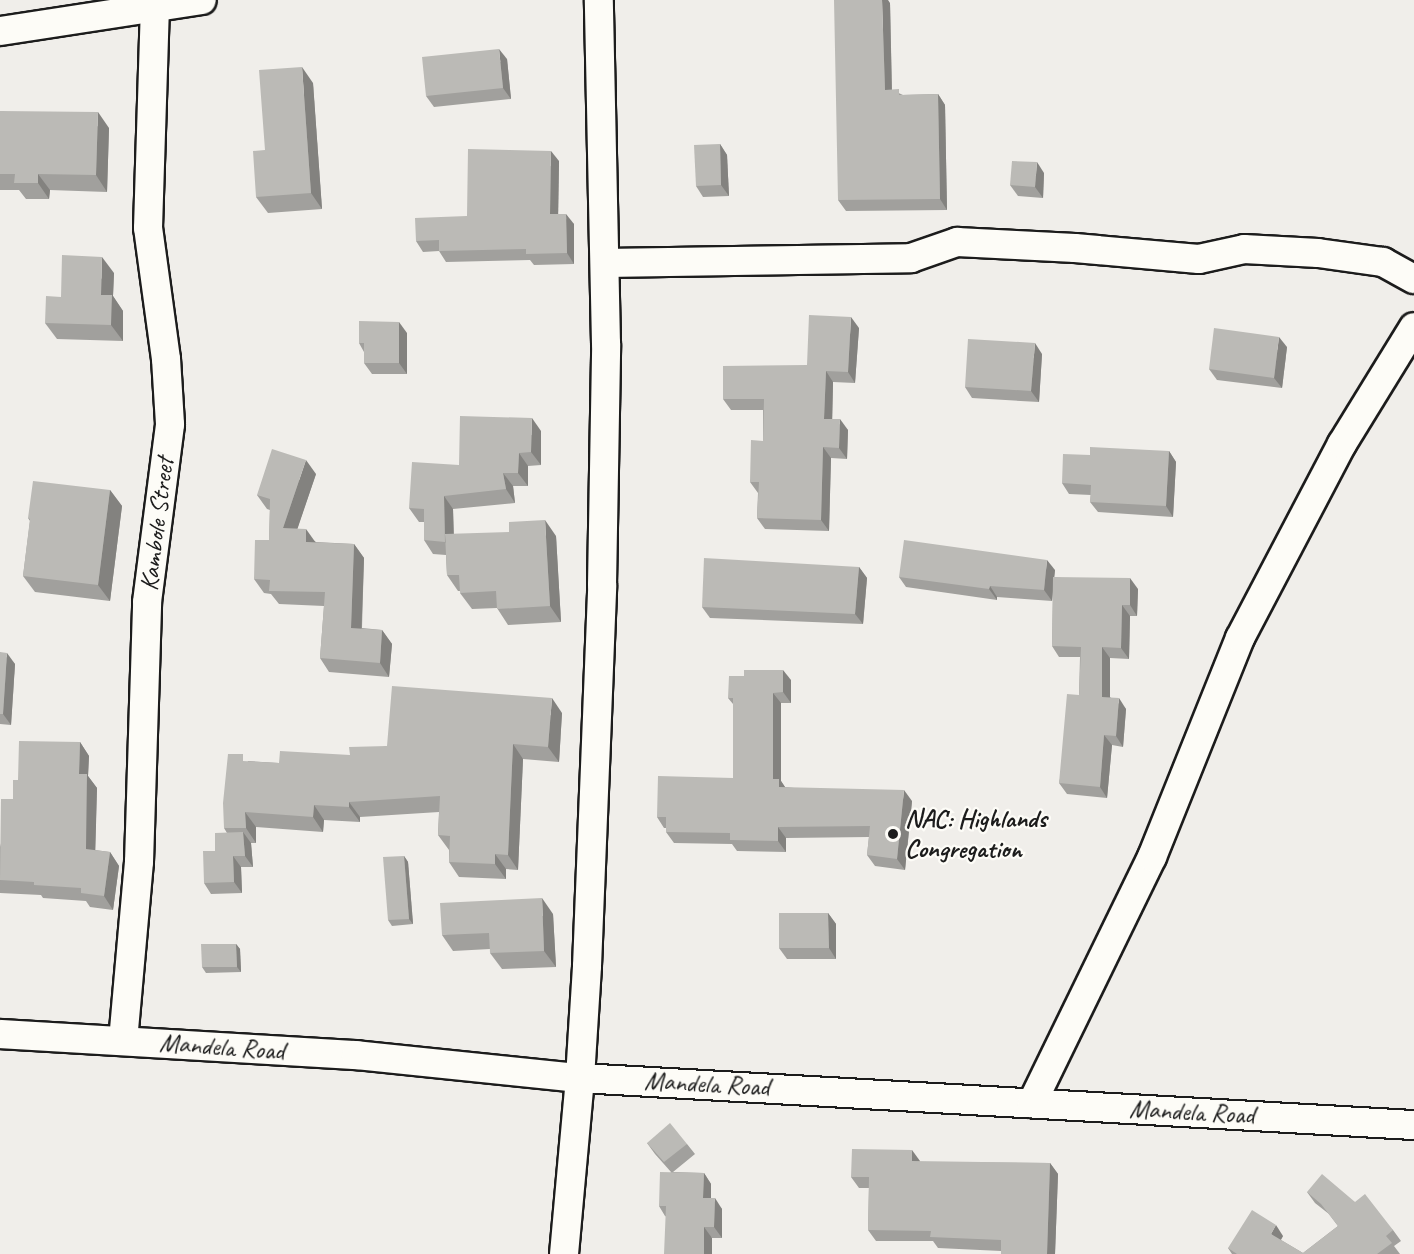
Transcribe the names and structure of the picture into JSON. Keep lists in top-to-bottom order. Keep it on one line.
{"streets":{"street":["Kambole Street","Mandela Road"]},"crossings":[["Kambole Street","Mandela Road"]],"places":["NAC: Highlands Congregation"]}
